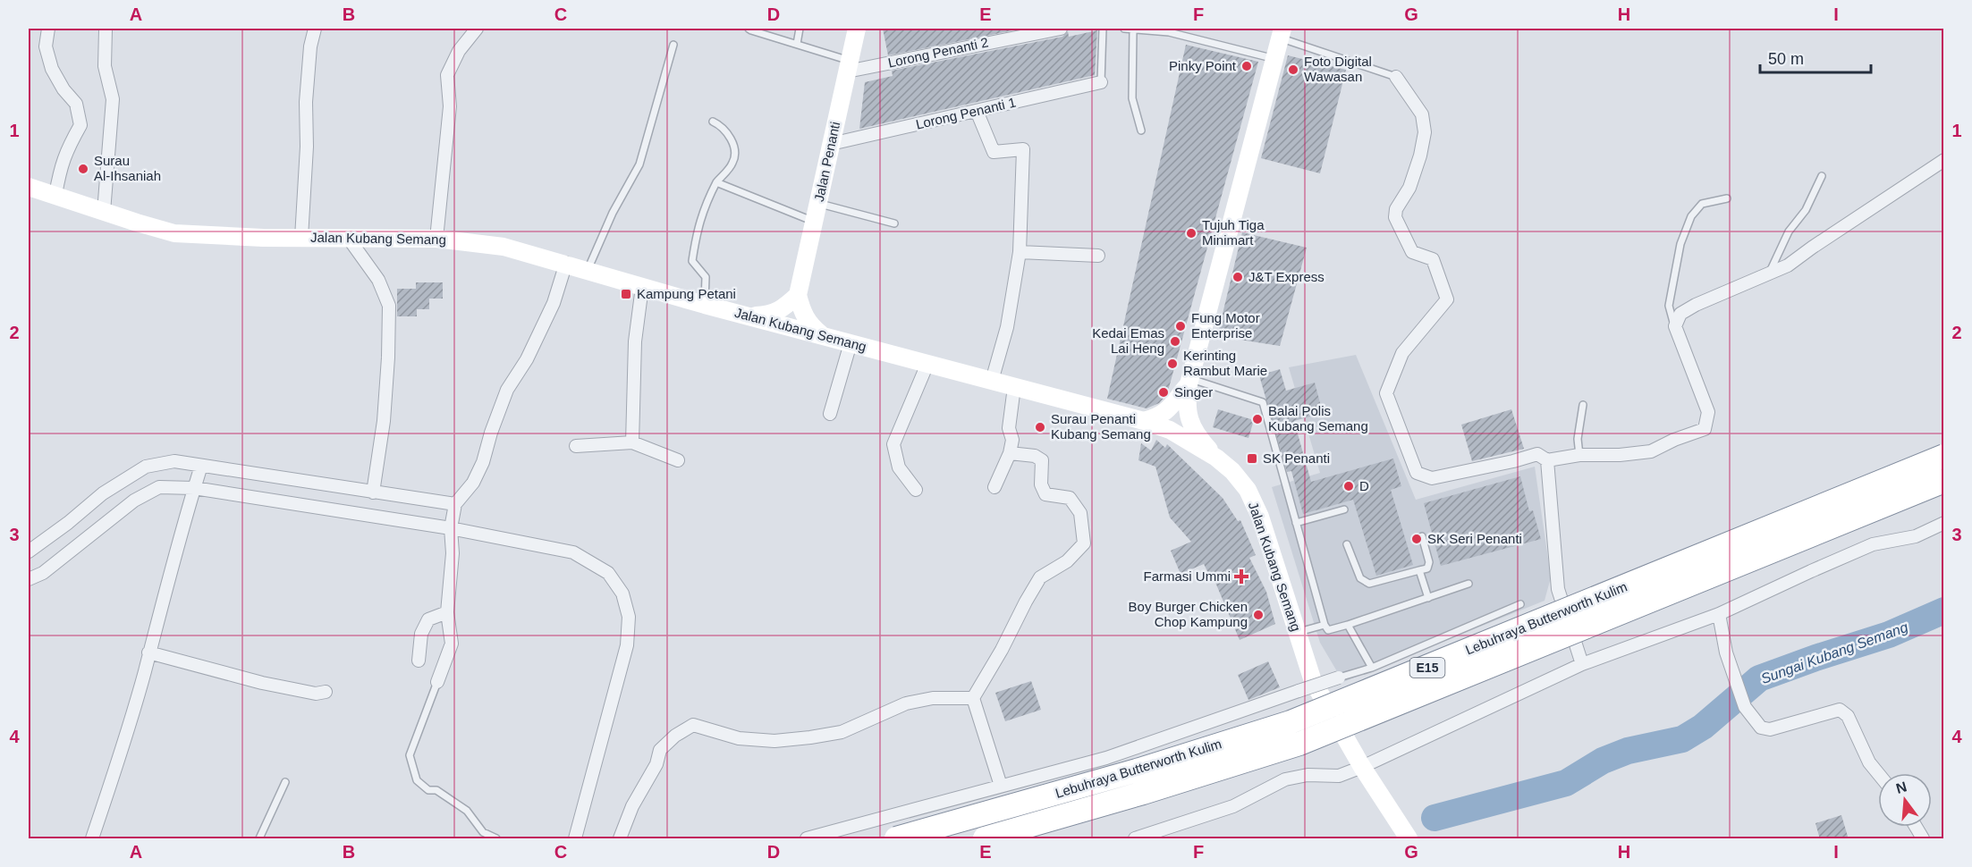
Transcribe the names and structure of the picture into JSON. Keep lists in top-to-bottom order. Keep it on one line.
{"streets":{"highway":["Lebuhraya Butterworth Kulim","E15"],"main road":["Jalan Penanti","Jalan Kubang Semang"],"street":["Lorong Penanti 2","Lorong Penanti 1"]},"crossings":[["Lorong Penanti 2","Jalan Penanti"],["Lorong Penanti 1","Jalan Penanti"]],"water":["Sungai Kubang Semang"],"places":{"other":["Pinky Point","Foto Digital Wawasan","Surau Al-Ihsaniah","Tujuh Tiga Minimart","J&T Express","Fung Motor Enterprise","Kedai Emas Lai Heng","Kerinting Rambut Marie","Singer","Balai Polis Kubang Semang","Surau Penanti Kubang Semang","D","SK Seri Penanti","Boy Burger Chicken Chop Kampung"],"transit":["Kampung Petani","SK Penanti"],"health":["Farmasi Ummi"]},"scale_bar":"50 m","north":"top","grid":{"columns":["A","B","C","D","E","F","G","H","I"],"rows":["1","2","3","4"]}}
